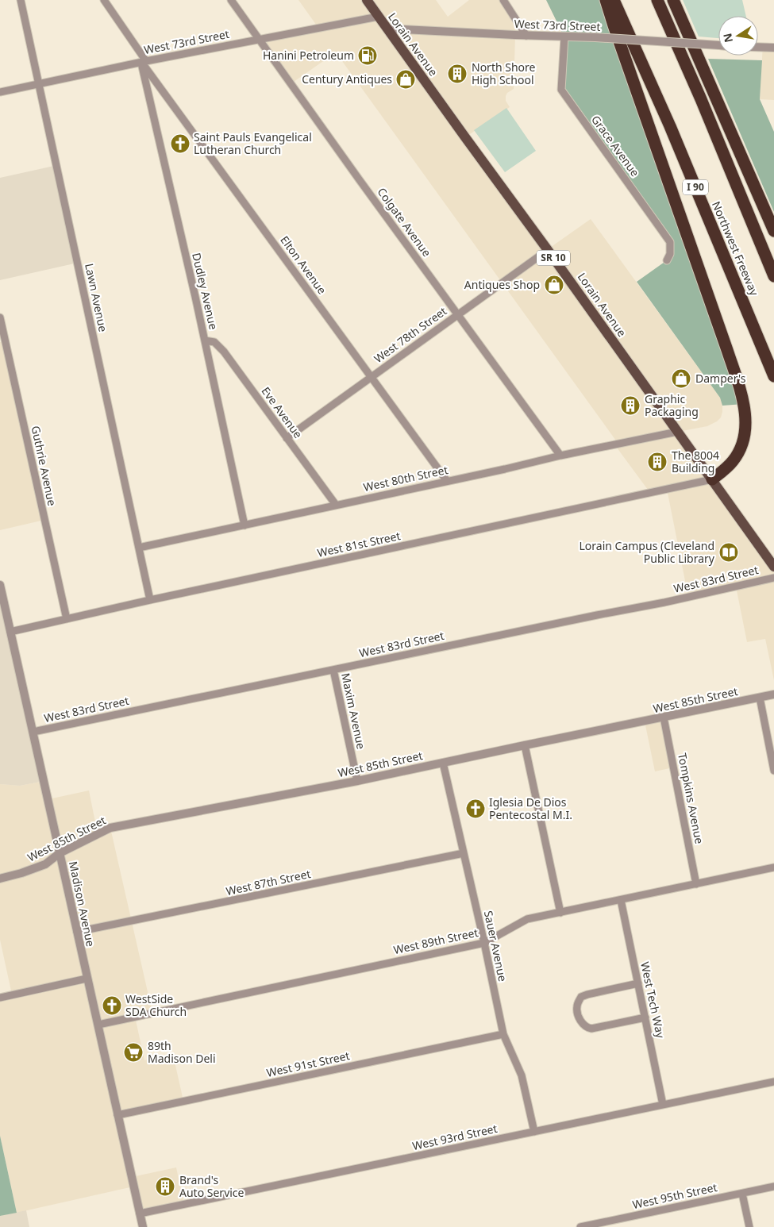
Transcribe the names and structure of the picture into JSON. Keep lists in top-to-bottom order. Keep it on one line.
{"streets":{"highway":["I 90","Northwest Freeway"],"main road":["Lorain Avenue","SR 10"],"street":["West 73rd Street","Grace Avenue","Colgate Avenue","Elton Avenue","Dudley Avenue","Lawn Avenue","West 78th Street","Eve Avenue","Guthrie Avenue","West 80th Street","West 81st Street","West 83rd Street","West 85th Street","Maxim Avenue","Tompkins Avenue","West 87th Street","Madison Avenue","West 89th Street","Sauer Avenue","West Tech Way","West 91st Street","West 93rd Street","West 95th Street"]},"crossings":[["West 73rd Street","Lorain Avenue"],["West 73rd Street","Grace Avenue"],["West 73rd Street","Colgate Avenue"],["West 73rd Street","Elton Avenue"],["West 73rd Street","Dudley Avenue"],["West 73rd Street","Lawn Avenue"],["Lorain Avenue","West 78th Street"],["Lorain Avenue","West 80th Street"],["Lorain Avenue","West 81st Street"],["Colgate Avenue","West 78th Street"],["Colgate Avenue","West 80th Street"],["Elton Avenue","Dudley Avenue"],["Elton Avenue","West 78th Street"],["Elton Avenue","West 80th Street"],["Dudley Avenue","Eve Avenue"],["Dudley Avenue","West 80th Street"],["Lawn Avenue","West 80th Street"],["Lawn Avenue","West 81st Street"],["West 78th Street","Eve Avenue"],["Eve Avenue","West 80th Street"],["Guthrie Avenue","West 81st Street"],["West 81st Street","Madison Avenue"],["West 83rd Street","Maxim Avenue"],["West 83rd Street","Madison Avenue"],["West 85th Street","Maxim Avenue"],["West 85th Street","Tompkins Avenue"],["West 85th Street","Madison Avenue"],["West 85th Street","Sauer Avenue"],["Tompkins Avenue","West 89th Street"],["West 87th Street","Madison Avenue"],["West 87th Street","Sauer Avenue"],["Madison Avenue","West 89th Street"],["Madison Avenue","West 91st Street"],["Madison Avenue","West 93rd Street"],["West 89th Street","Sauer Avenue"],["West 89th Street","West Tech Way"],["Sauer Avenue","West 91st Street"],["Sauer Avenue","West 93rd Street"],["West Tech Way","West 93rd Street"]],"places":{"fuel station":["Hanini Petroleum"],"building":["North Shore High School","Graphic Packaging","The 8004 Building","Brand's Auto Service"],"shop":["Century Antiques","Antiques Shop","Damper's"],"church":["Saint Pauls Evangelical Lutheran Church","Iglesia De Dios Pentecostal M.I.","WestSide SDA Church"],"library":["Lorain Campus (Cleveland Public Library"],"supermarket":["89th Madison Deli"]},"north":"left"}
